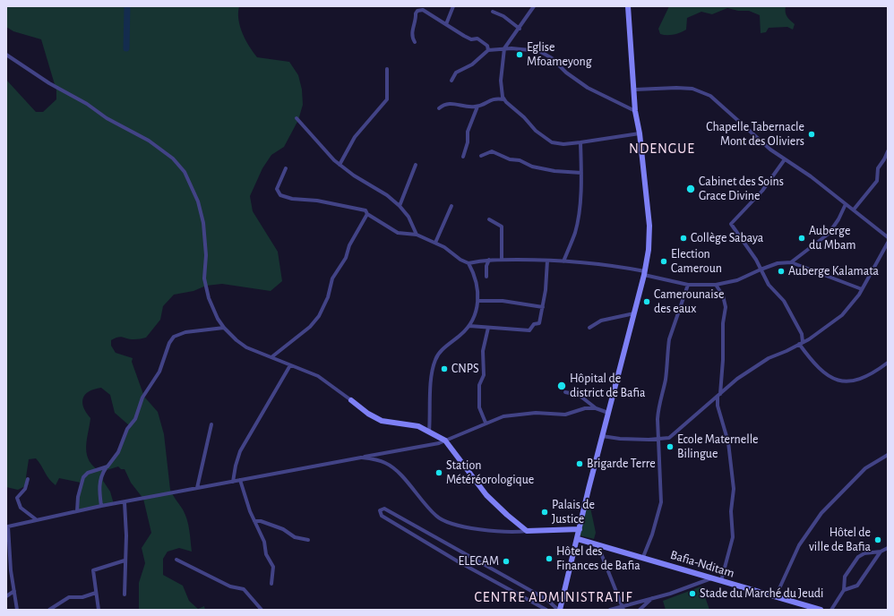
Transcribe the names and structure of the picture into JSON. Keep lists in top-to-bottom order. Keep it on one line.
{"streets":{"main road":["Bafia-Nditam"]},"districts":["NDENGUE","CENTRE ADMINISTRATIF"],"places":["Eglise Mfoameyong","Chapelle Tabernacle Mont des Oliviers","Cabinet des Soins Grace Divine","Collège Sabaya","Auberge du Mbam","Election Cameroun","Auberge Kalamata","Camerounaise des eaux","CNPS","Hôpital de district de Bafia","Ecole Maternelle Bilingue","Brigarde Terre","Station Météréorologique","Palais de Justice","Hôtel de ville de Bafia","Hôtel des Finances de Bafia","ELECAM","Stade du Marché du Jeudi"]}
